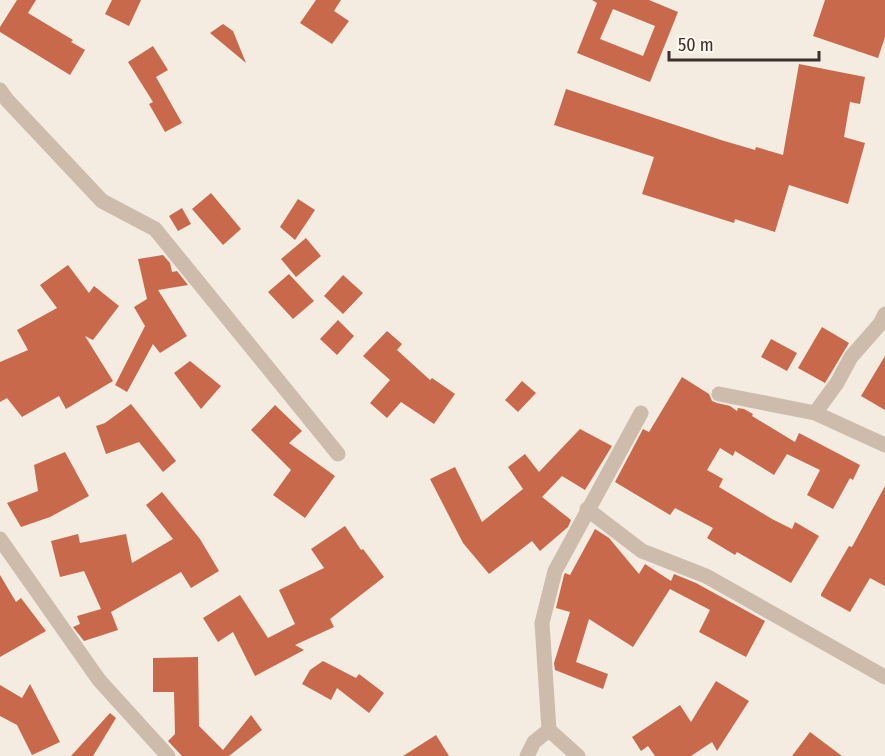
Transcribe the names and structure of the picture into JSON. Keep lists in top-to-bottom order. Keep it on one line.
{"scale_bar":"50 m"}
